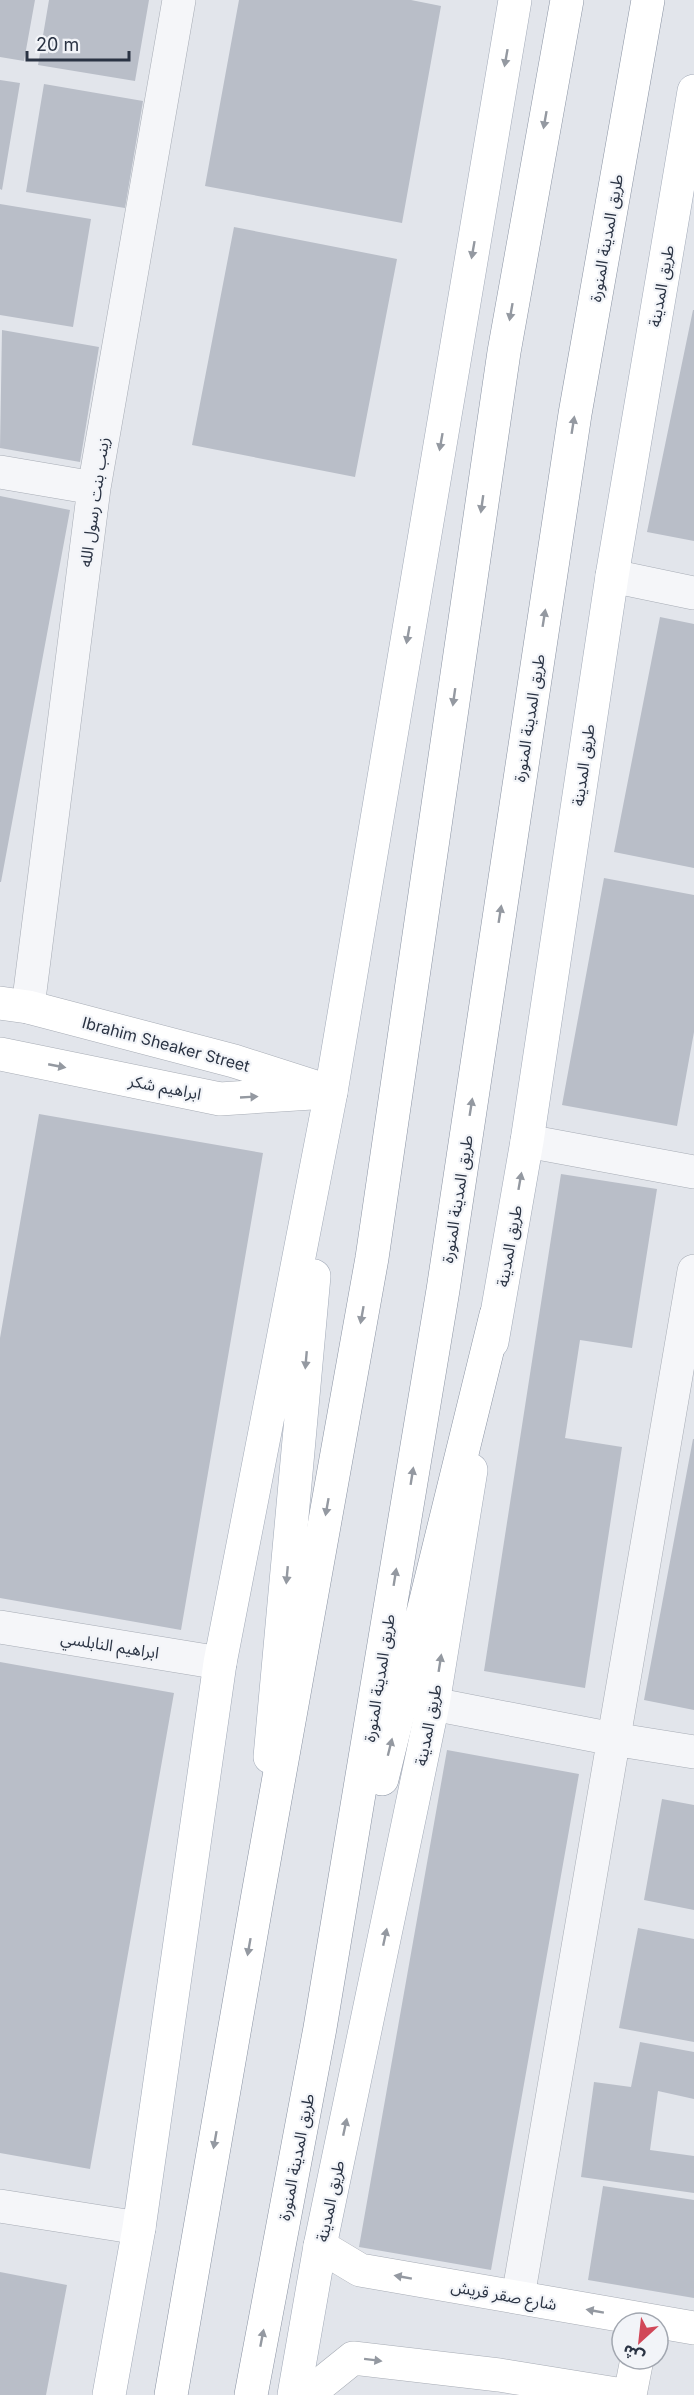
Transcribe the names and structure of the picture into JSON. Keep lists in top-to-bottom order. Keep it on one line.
{"streets":{"main road":["طريق المدينة المنورة","طريق المدينة","Ibrahim Sheaker Street","ابراهيم شكر","شارع صقر قريش"],"street":["زينب بنت رسول الله","ابراهيم النابلسي"]},"crossings":[["طريق المدينة","شارع صقر قريش"],["زينب بنت رسول الله","Ibrahim Sheaker Street"],["Ibrahim Sheaker Street","ابراهيم شكر"]],"one_way":["ابراهيم شكر"],"scale_bar":"20 m","north":"bottom left"}
